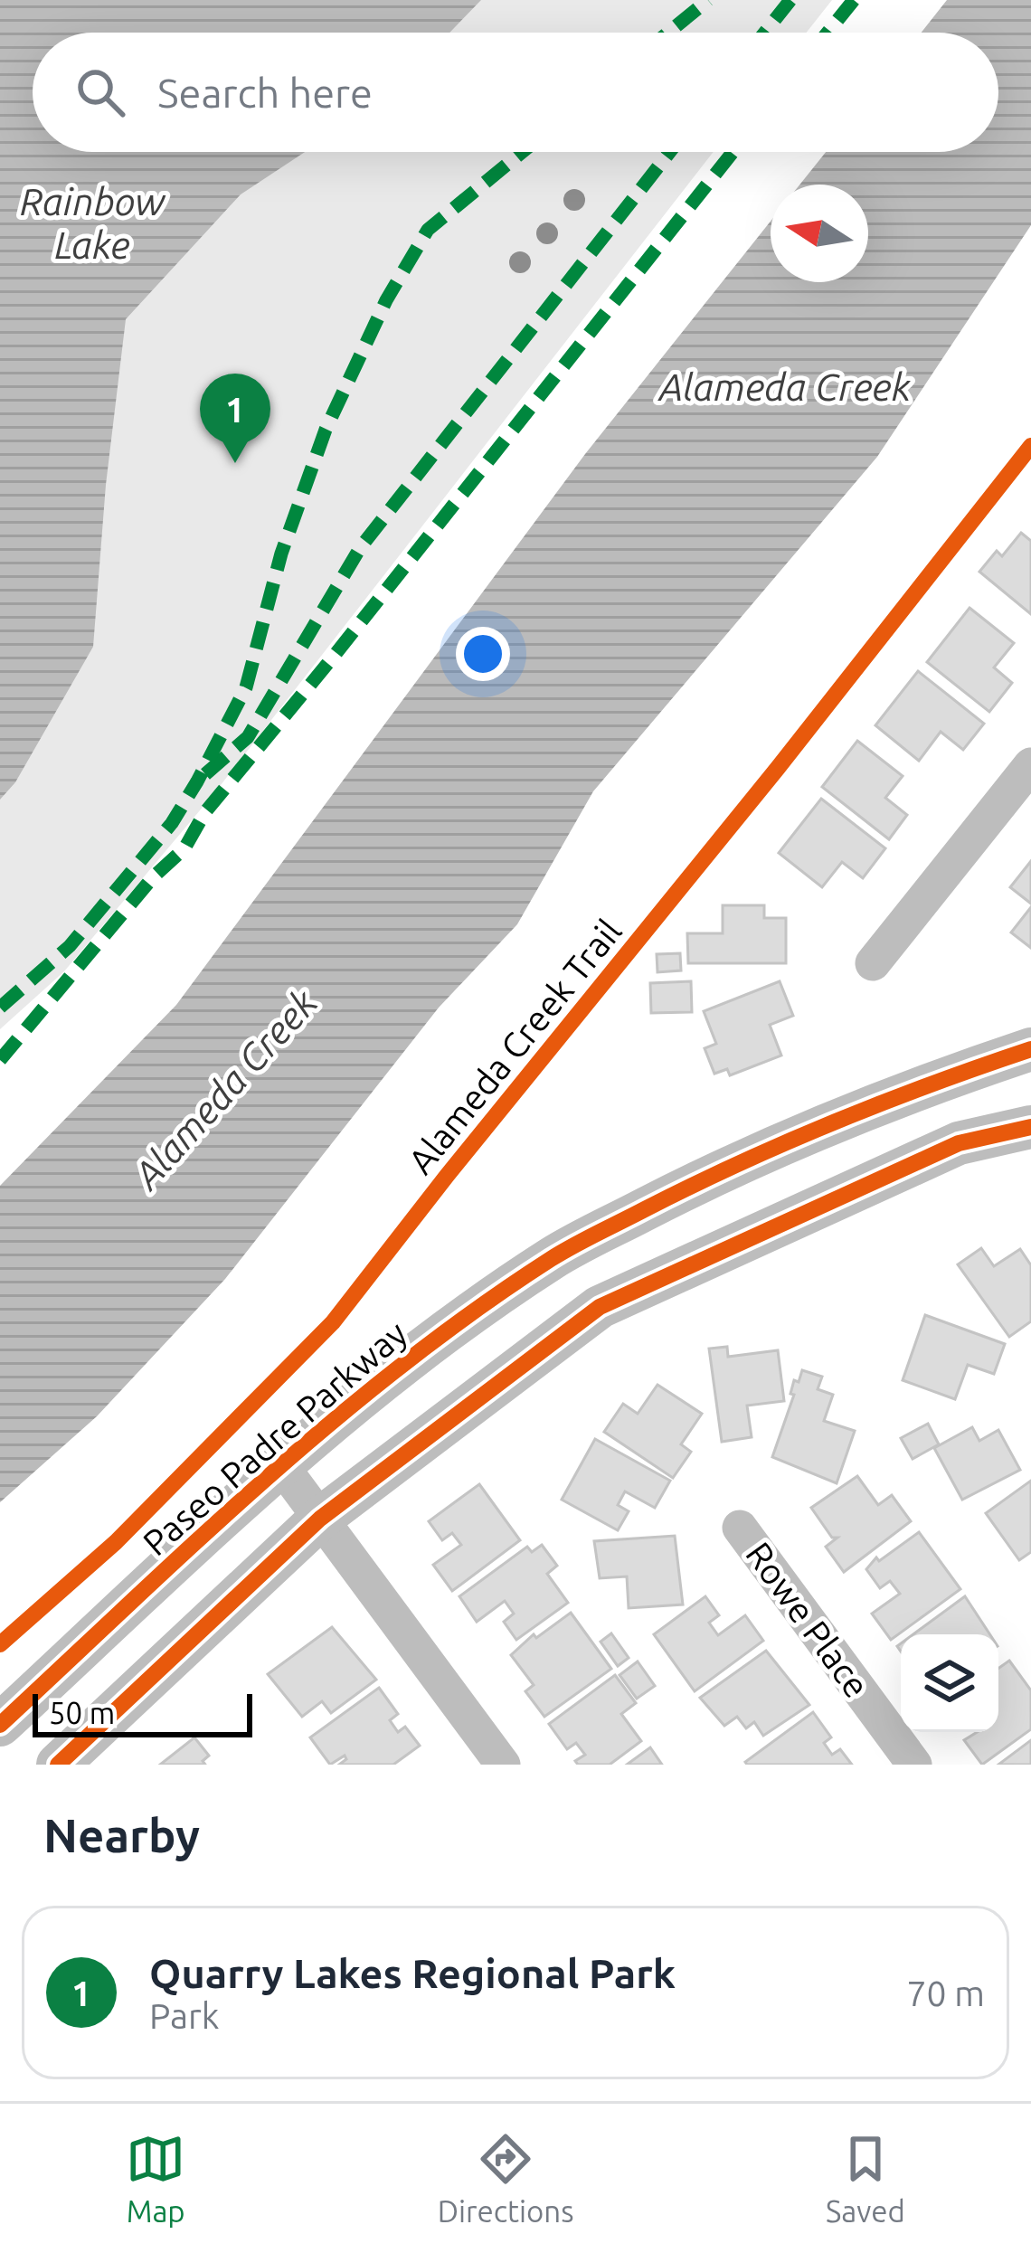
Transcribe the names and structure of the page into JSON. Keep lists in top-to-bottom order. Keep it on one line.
{"streets":{"main road":["Paseo Padre Parkway"],"street":["Rowe Place"],"cycle path":["Alameda Creek Trail"]},"water":["Rainbow Lake","Alameda Creek"],"scale_bar":"50 m","north":"left","page":{"search":"Search here","pins":"1","scale":"50 m","heading":"Nearby","list":[{"mark":"1","name":"Quarry Lakes Regional Park","note":"Park","value":"70 m"}],"nav":["Map","Directions","Saved"]}}
